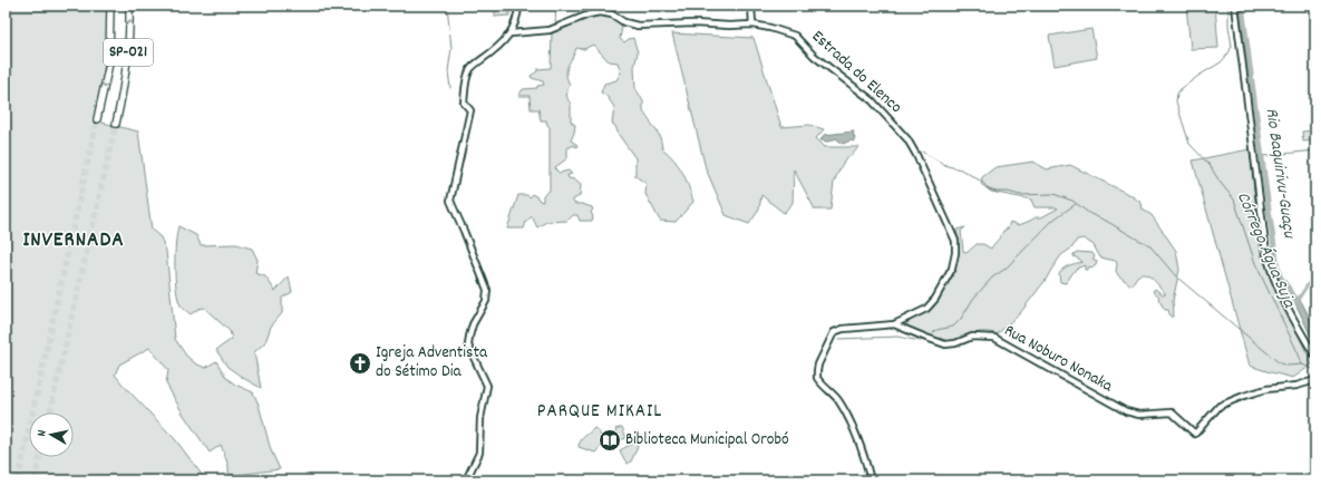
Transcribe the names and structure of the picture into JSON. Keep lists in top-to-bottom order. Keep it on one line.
{"streets":{"highway":["SP-021"],"street":["Estrada do Elenco","Rua Noburo Nonaka"]},"crossings":[["Estrada do Elenco","Rua Noburo Nonaka"]],"districts":["INVERNADA","PARQUE MIKAIL"],"water":["Rio Baquirivu-Guaçu","Córrego Água Suja"],"places":{"church":["Igreja Adventista do Sétimo Dia"],"library":["Biblioteca Municipal Orobó"]},"north":"left"}
